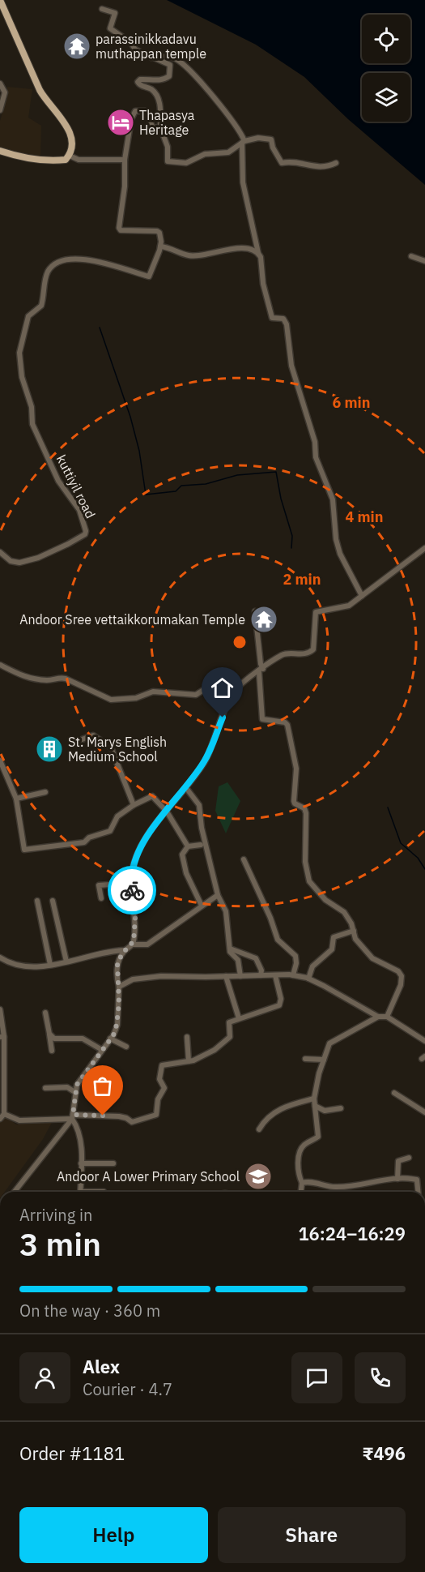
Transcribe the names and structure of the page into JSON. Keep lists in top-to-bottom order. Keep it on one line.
{"streets":{"street":["kuttiyil road"]},"places":{"temple":["parassinikkadavu muthappan temple","Andoor Sree vettaikkorumakan Temple"],"hotel":["Thapasya Heritage"],"building":["St. Marys English Medium School"],"school or university":["Andoor A Lower Primary School"]},"page":{"heading":["3 min","Arriving in","16:24–16:29"],"panel":["Alex","Courier · 4.7","Order #1181","₹496"],"bar":"On the way · 360 m","buttons":["Help","Share"]},"rings":["6 min","4 min","2 min"]}
